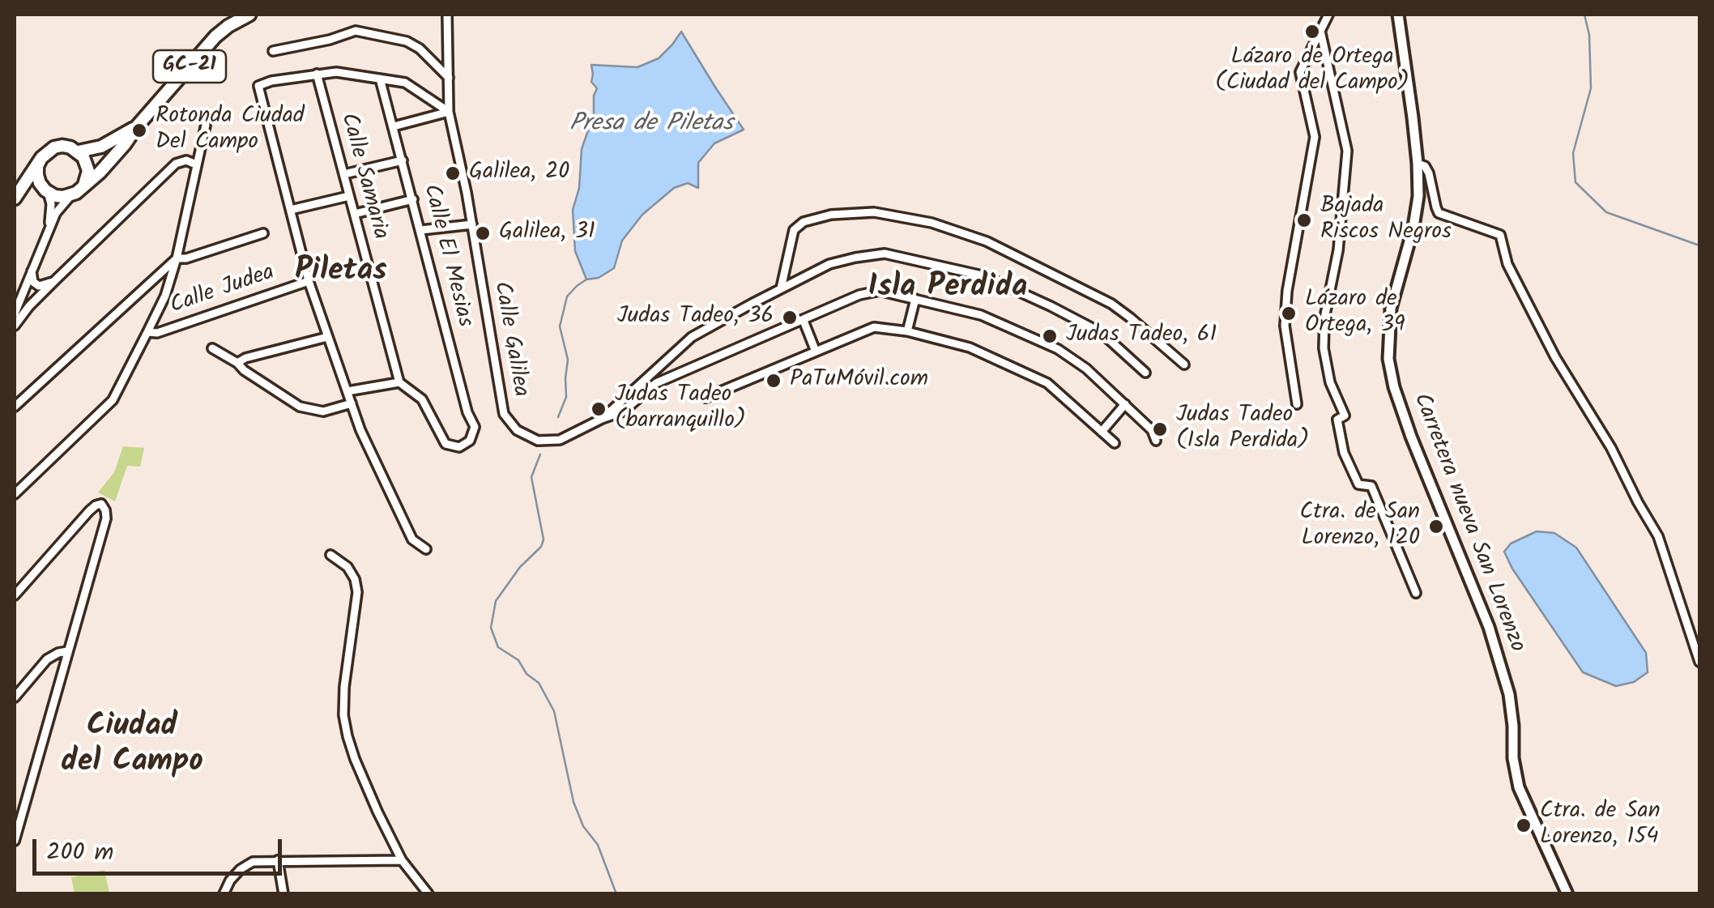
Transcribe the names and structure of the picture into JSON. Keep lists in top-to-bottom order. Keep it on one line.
{"streets":{"main road":["GC-21"],"street":["Calle Samaria","Calle El Mesias","Calle Judea","Calle Galilea","Carretera nueva San Lorenzo"]},"crossings":[["Calle Samaria","Calle El Mesias"]],"districts":["Piletas","Isla Perdida","Ciudad del Campo"],"water":["Presa de Piletas"],"places":["Lázaro de Ortega (Ciudad del Campo)","Rotonda Ciudad Del Campo","Galilea, 20","Bajada Riscos Negros","Galilea, 31","Lázaro de Ortega, 39","Judas Tadeo, 36","Judas Tadeo, 61","PaTuMóvil.com","Judas Tadeo (barranquillo)","Judas Tadeo (Isla Perdida)","Ctra. de San Lorenzo, 120","Ctra. de San Lorenzo, 154"],"scale_bar":"200 m"}
